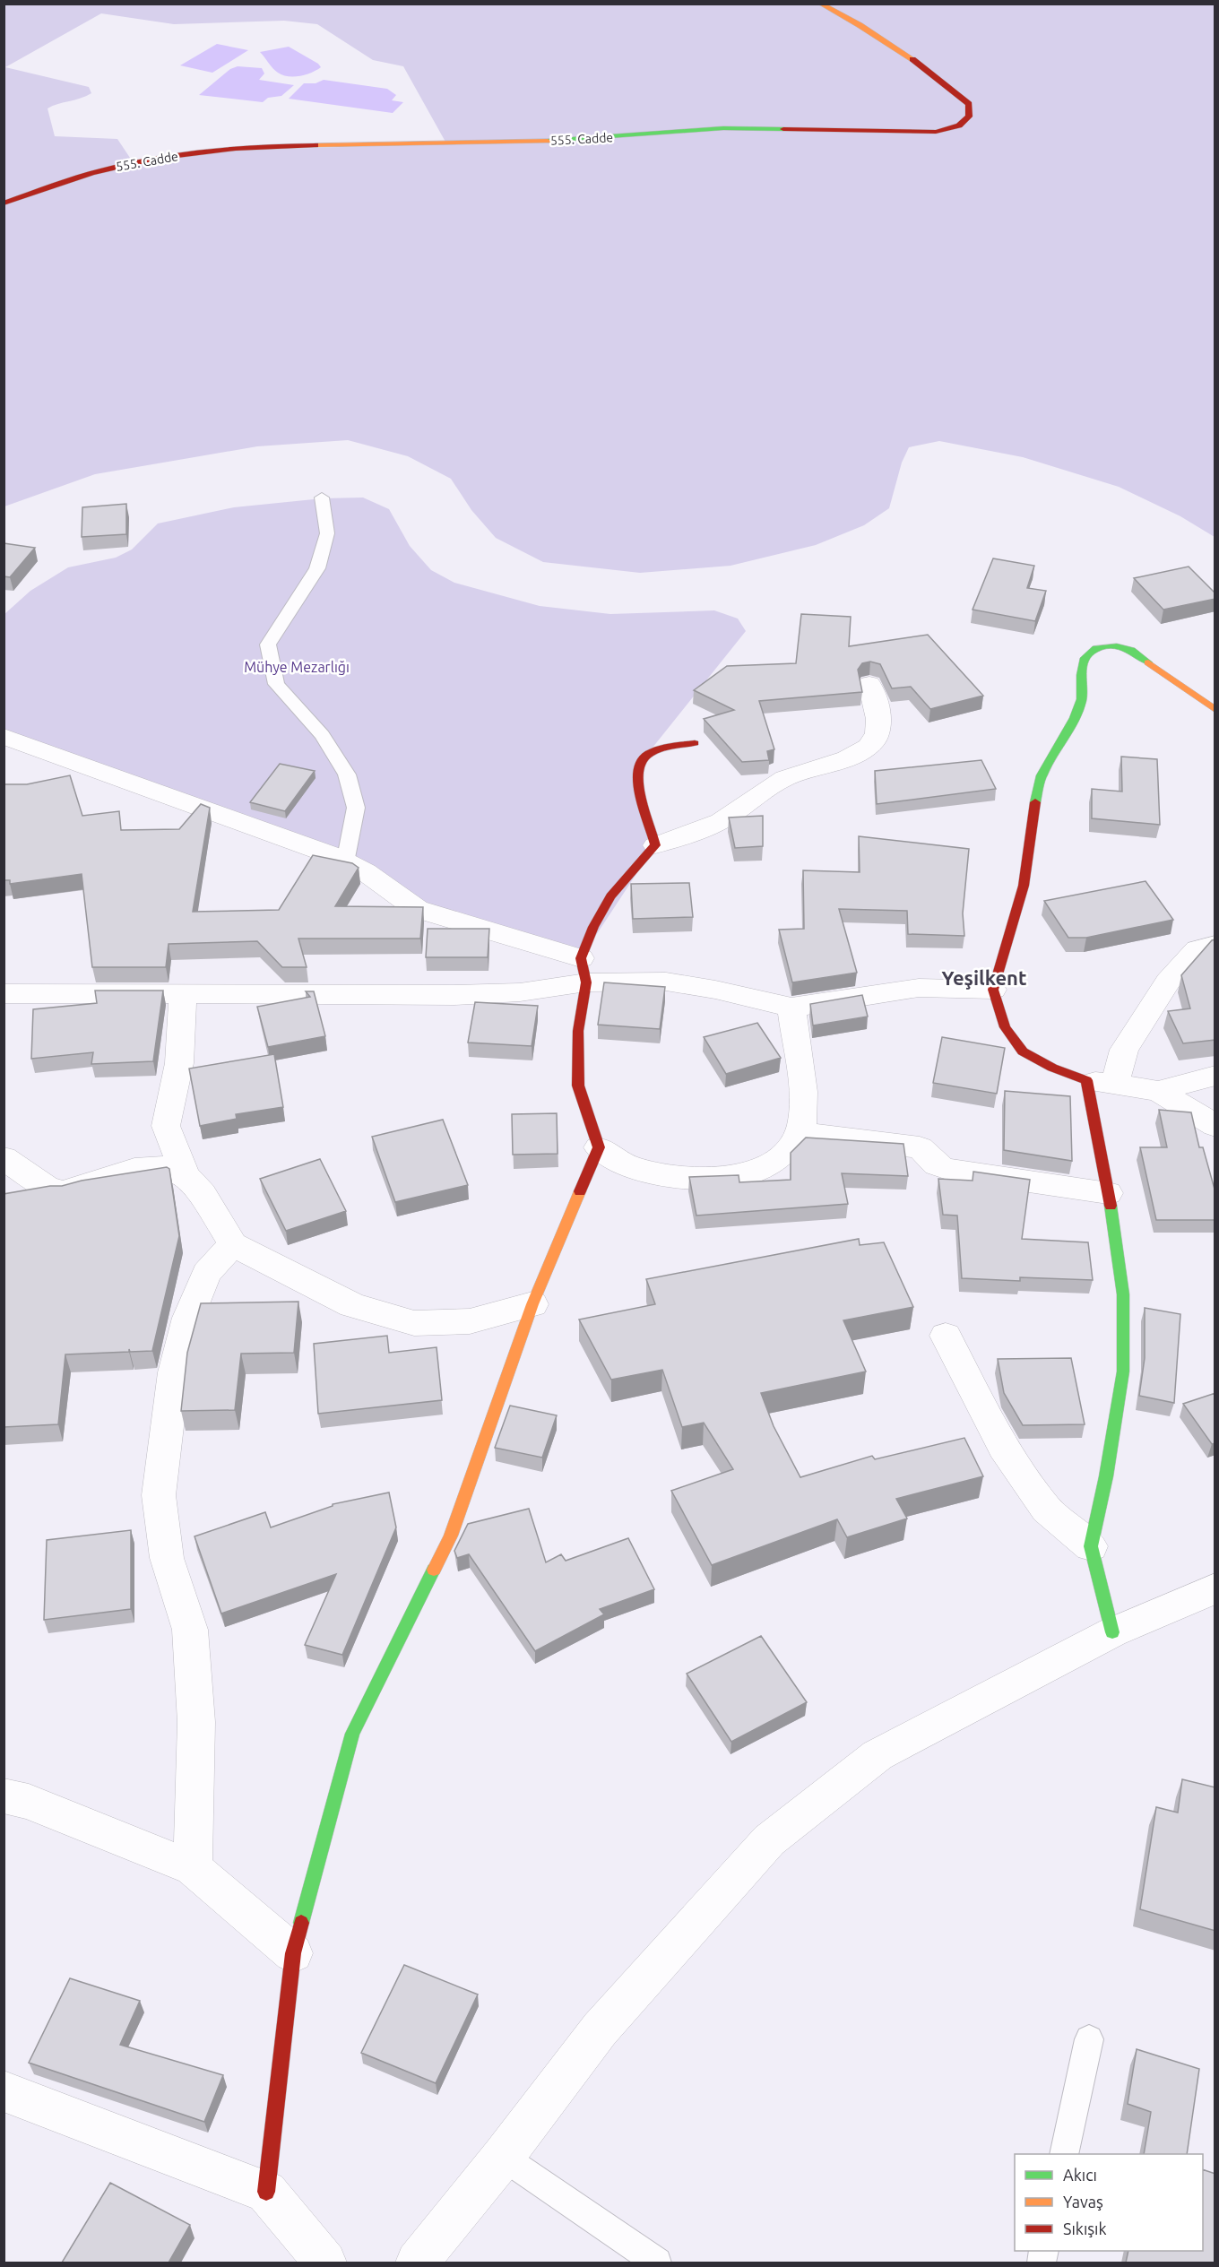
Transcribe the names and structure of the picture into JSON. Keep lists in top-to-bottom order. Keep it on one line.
{"streets":{"street":["555. Cadde"]},"districts":["Yeşilkent"],"parks":["Mühye Mezarlığı"],"legend":["Akıcı","Yavaş","Sıkışık"]}
